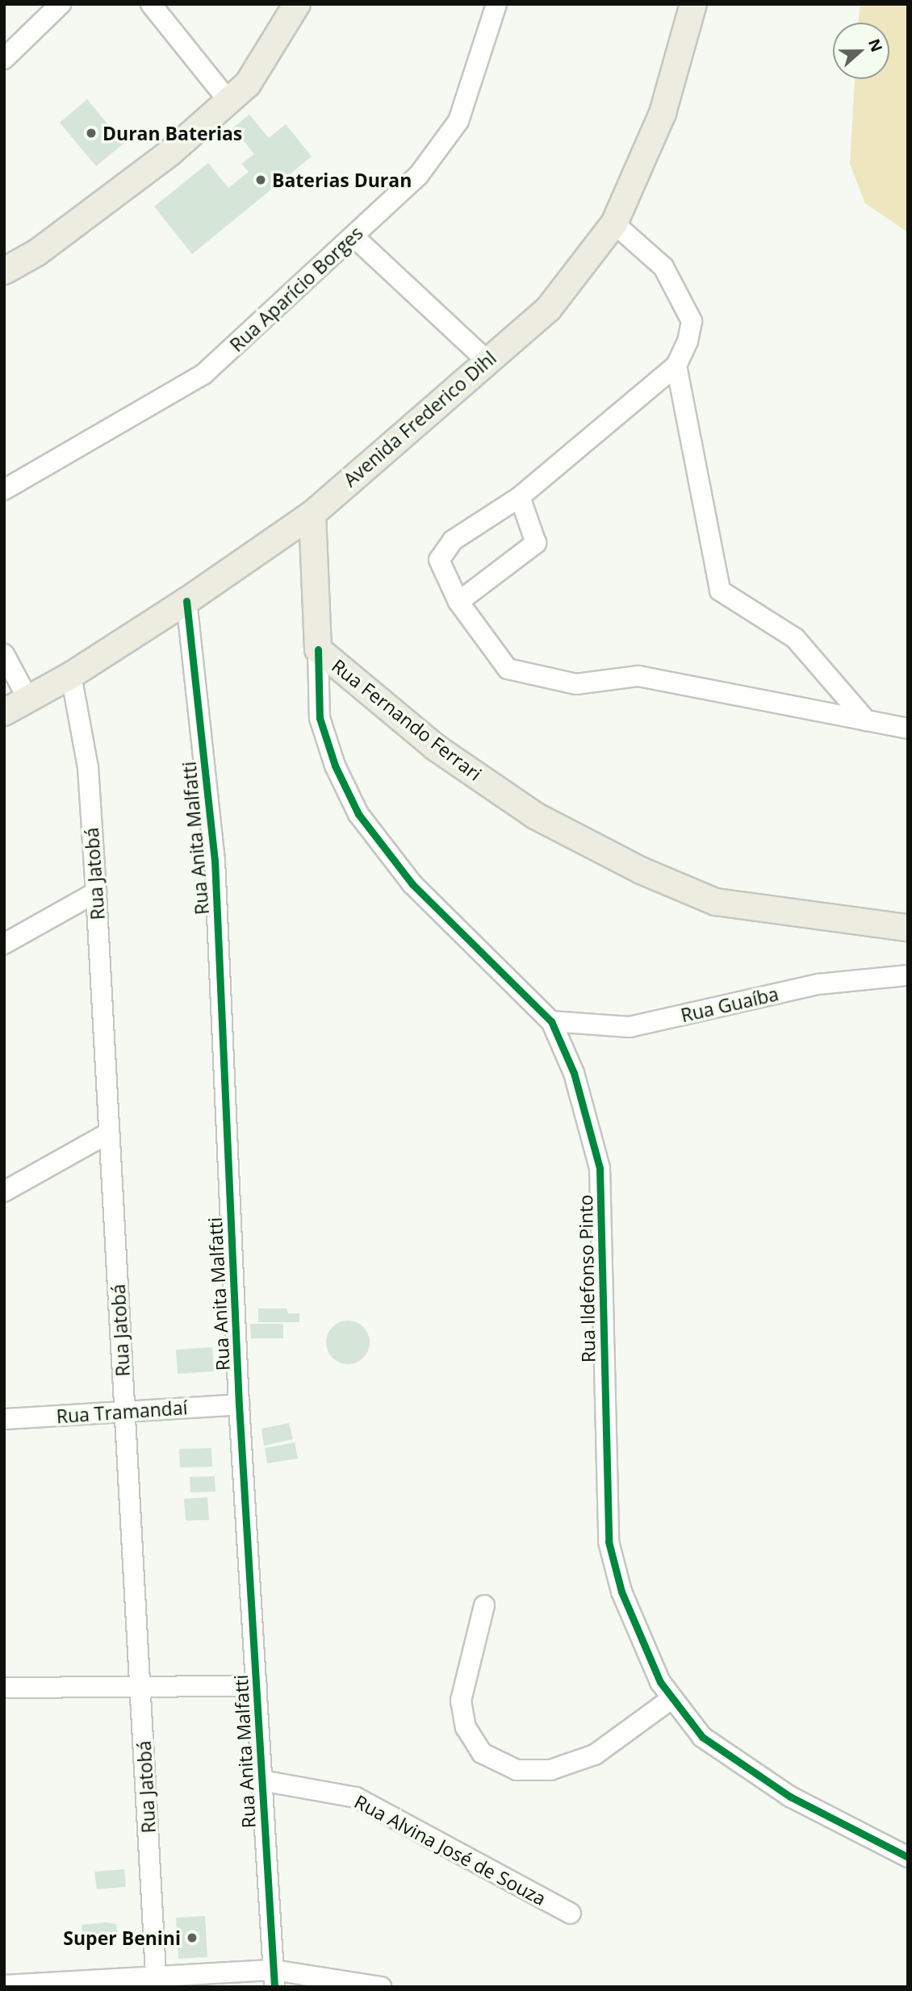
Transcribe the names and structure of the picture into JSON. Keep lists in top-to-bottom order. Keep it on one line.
{"streets":{"main road":["Avenida Frederico Dihl","Rua Fernando Ferrari","Rua Ildefonso Pinto"],"street":["Rua Aparício Borges","Rua Anita Malfatti","Rua Jatobá","Rua Guaíba","Rua Tramandaí","Rua Alvina José de Souza"]},"crossings":[["Avenida Frederico Dihl","Rua Anita Malfatti"],["Avenida Frederico Dihl","Rua Jatobá"],["Avenida Frederico Dihl","Rua Ildefonso Pinto"],["Rua Fernando Ferrari","Rua Ildefonso Pinto"],["Rua Anita Malfatti","Rua Tramandaí"],["Rua Anita Malfatti","Rua Alvina José de Souza"],["Rua Jatobá","Rua Tramandaí"],["Rua Guaíba","Rua Ildefonso Pinto"]],"places":["Duran Baterias","Baterias Duran","Super Benini"],"north":"right"}
